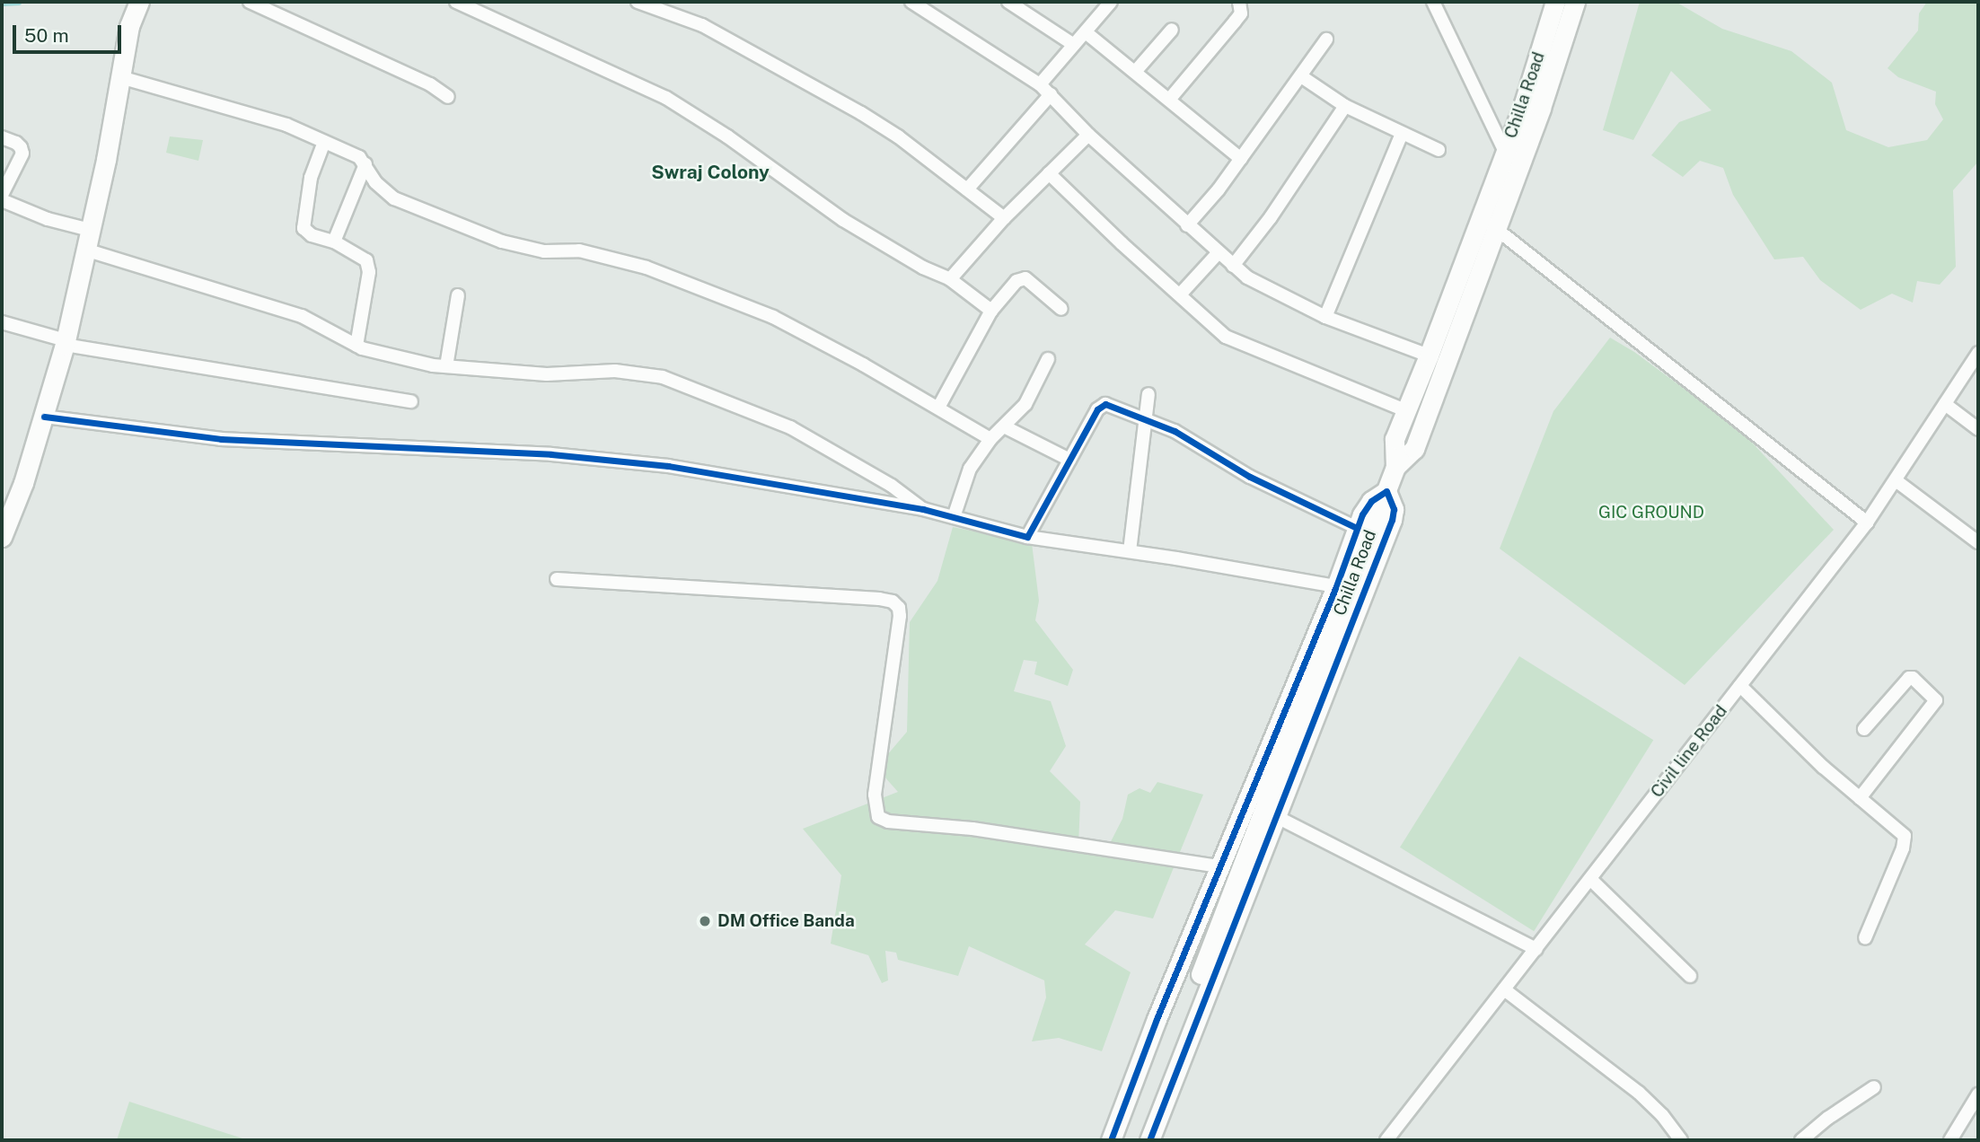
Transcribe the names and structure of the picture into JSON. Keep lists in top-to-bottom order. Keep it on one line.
{"streets":{"main road":["Chilla Road"],"street":["Civil line Road"]},"districts":["Swraj Colony"],"parks":["GIC GROUND"],"places":["DM Office Banda"],"scale_bar":"50 m"}
